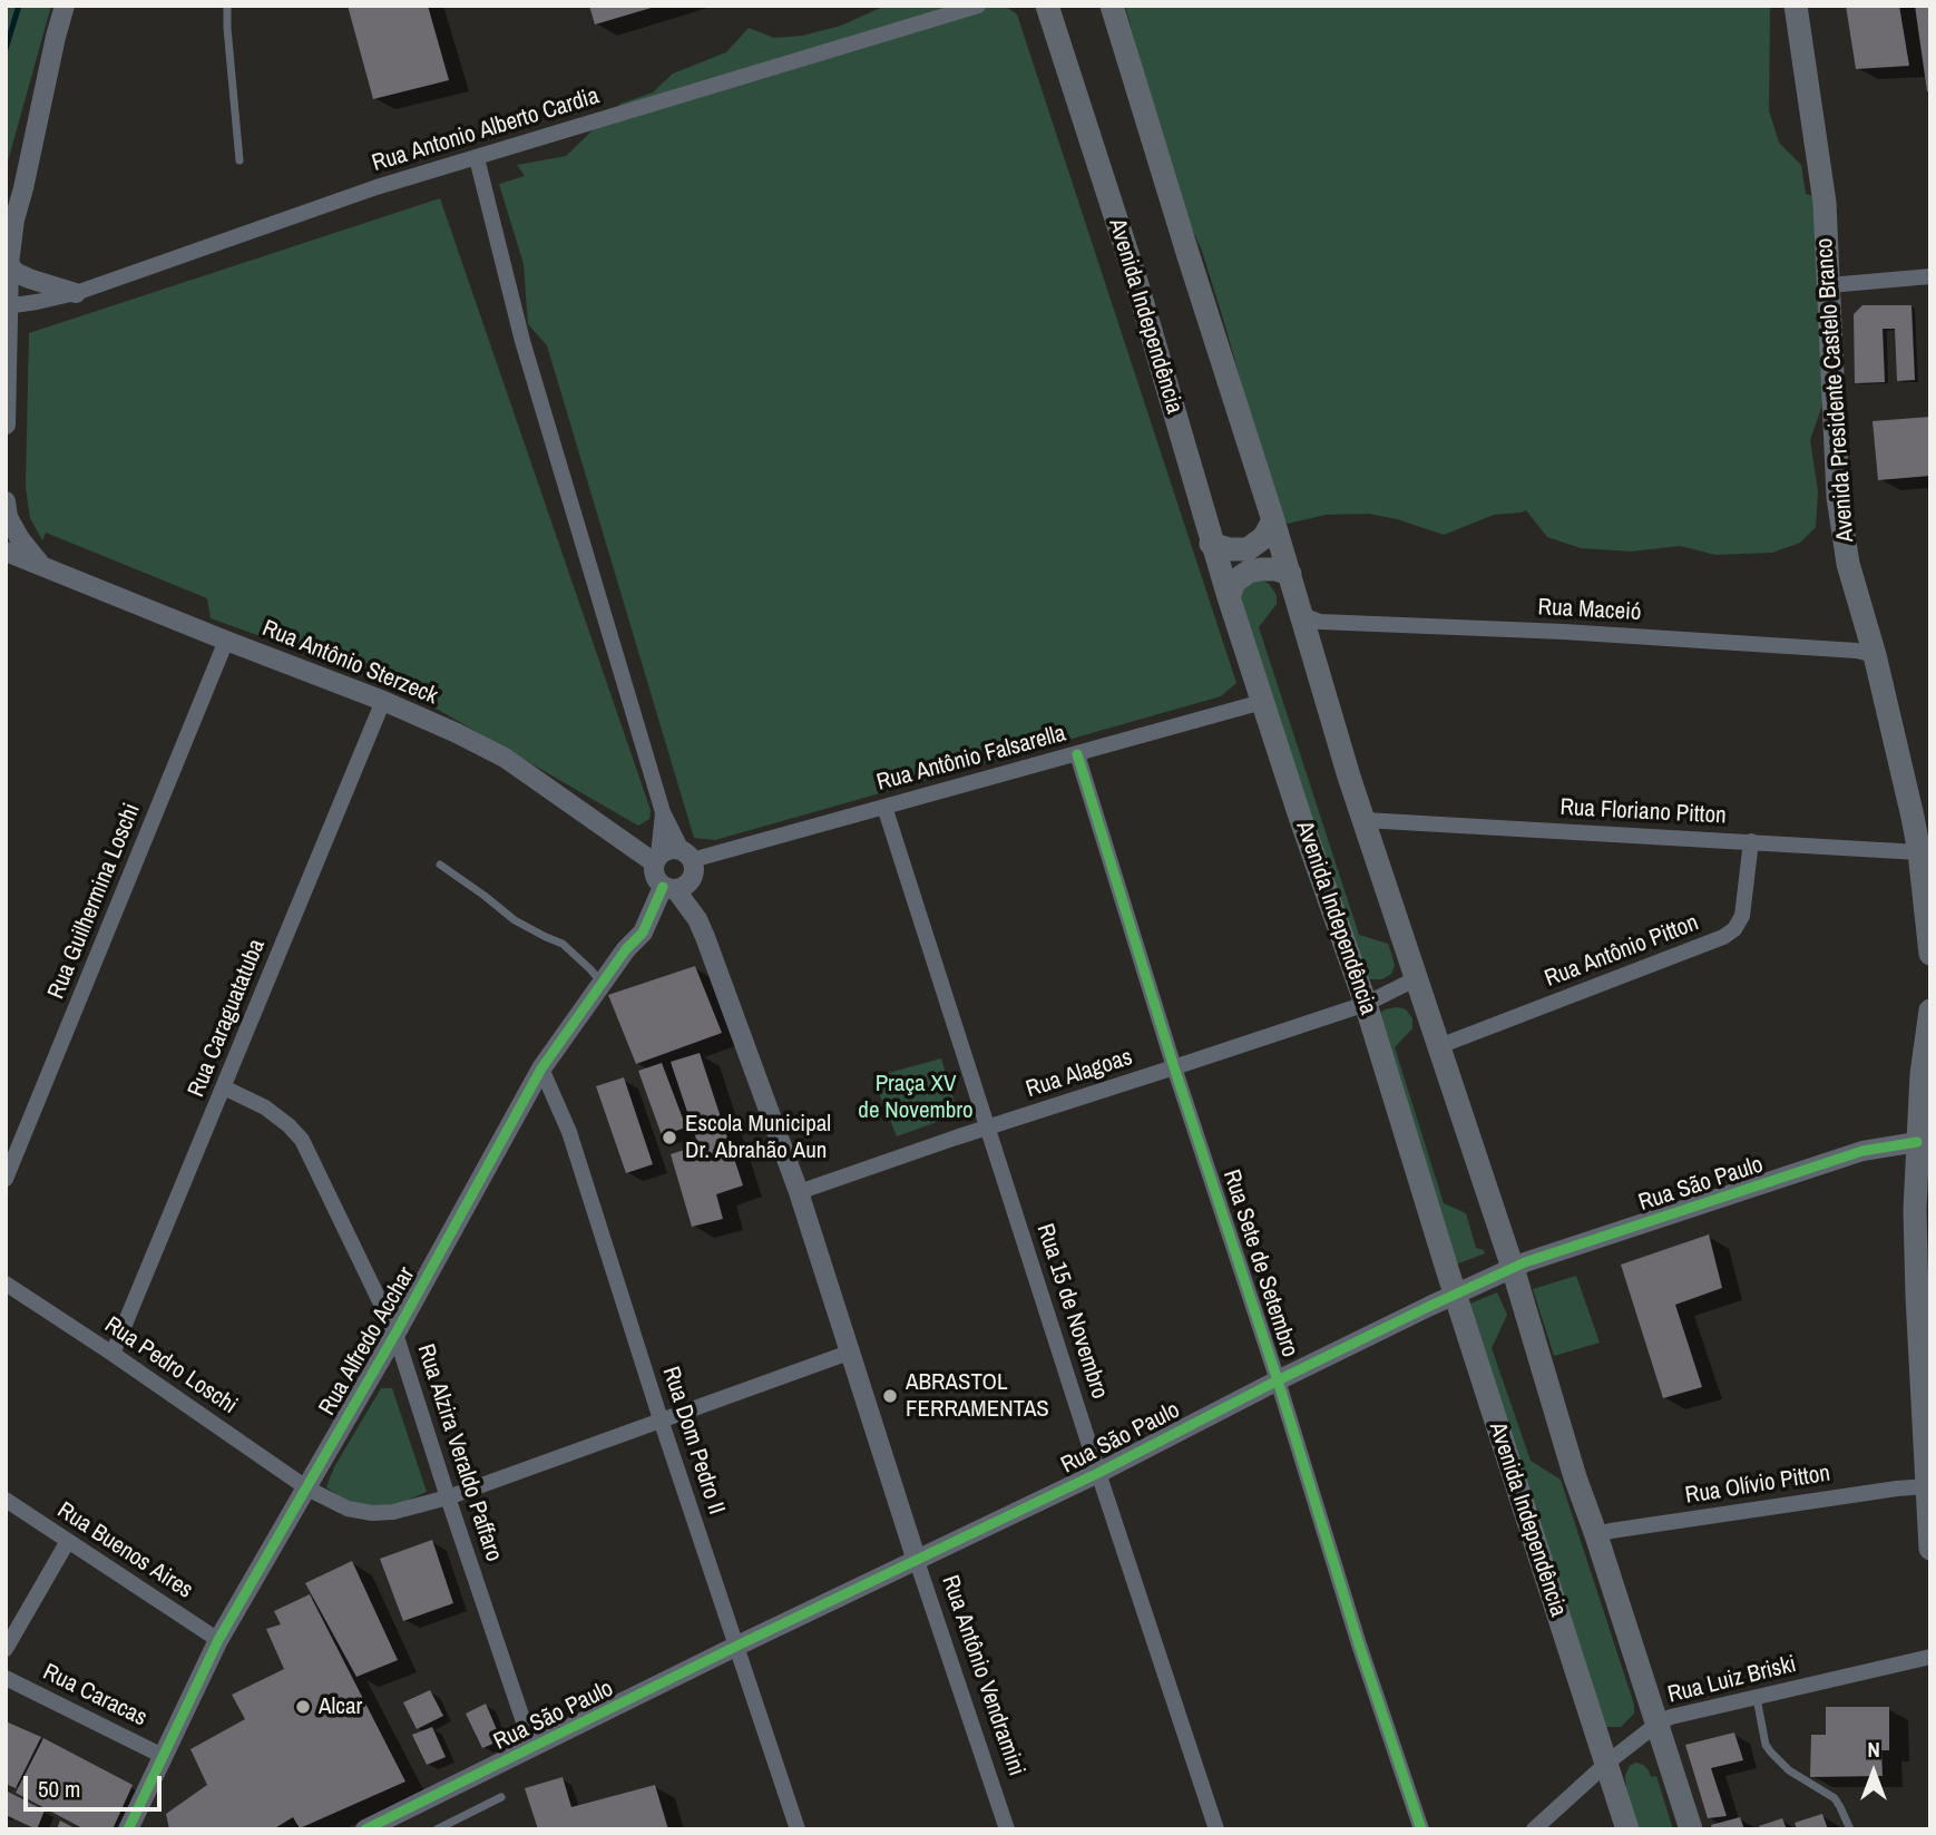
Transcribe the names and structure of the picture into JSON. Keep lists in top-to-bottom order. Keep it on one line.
{"streets":{"main road":["Avenida Independência","Avenida Presidente Castelo Branco"],"street":["Rua Antonio Alberto Cardia","Rua Maceió","Rua Antônio Sterzeck","Rua Antônio Falsarella","Rua Floriano Pitton","Rua Guilhermina Loschi","Rua Antônio Pitton","Rua Caraguatatuba","Rua Alagoas","Rua São Paulo","Rua Sete de Setembro","Rua 15 de Novembro","Rua Alfredo Acchar","Rua Pedro Loschi","Rua Dom Pedro II","Rua Alzira Veraldo Paffaro","Rua Olívio Pitton","Rua Buenos Aires","Rua Antônio Vendramini","Rua Luiz Briski","Rua Caracas"]},"crossings":[["Avenida Independência","Rua Antônio Falsarella"],["Avenida Independência","Rua Alagoas"],["Avenida Independência","Rua São Paulo"],["Avenida Independência","Rua Luiz Briski"],["Avenida Presidente Castelo Branco","Rua Maceió"],["Avenida Presidente Castelo Branco","Rua Floriano Pitton"],["Rua Antônio Sterzeck","Rua Antônio Falsarella"],["Rua Antônio Sterzeck","Rua Guilhermina Loschi"],["Rua Antônio Sterzeck","Rua Caraguatatuba"],["Rua Antônio Sterzeck","Rua Alfredo Acchar"],["Rua Antônio Sterzeck","Rua Antônio Vendramini"],["Rua Antônio Falsarella","Rua Sete de Setembro"],["Rua Antônio Falsarella","Rua 15 de Novembro"],["Rua Antônio Falsarella","Rua Alfredo Acchar"],["Rua Antônio Falsarella","Rua Antônio Vendramini"],["Rua Floriano Pitton","Rua Antônio Pitton"],["Rua Caraguatatuba","Rua Pedro Loschi"],["Rua Caraguatatuba","Rua Alzira Veraldo Paffaro"],["Rua Alagoas","Rua Sete de Setembro"],["Rua Alagoas","Rua 15 de Novembro"],["Rua Alagoas","Rua Antônio Vendramini"],["Rua São Paulo","Rua Sete de Setembro"],["Rua São Paulo","Rua 15 de Novembro"],["Rua São Paulo","Rua Dom Pedro II"],["Rua São Paulo","Rua Alzira Veraldo Paffaro"],["Rua São Paulo","Rua Antônio Vendramini"],["Rua Alfredo Acchar","Rua Pedro Loschi"],["Rua Alfredo Acchar","Rua Dom Pedro II"],["Rua Alfredo Acchar","Rua Alzira Veraldo Paffaro"],["Rua Alfredo Acchar","Rua Buenos Aires"],["Rua Alfredo Acchar","Rua Antônio Vendramini"],["Rua Alfredo Acchar","Rua Caracas"],["Rua Pedro Loschi","Rua Dom Pedro II"],["Rua Pedro Loschi","Rua Alzira Veraldo Paffaro"],["Rua Pedro Loschi","Rua Antônio Vendramini"]],"parks":["Praça XV de Novembro"],"places":["Escola Municipal Dr. Abrahão Aun","ABRASTOL FERRAMENTAS","Alcar"],"scale_bar":"50 m","north":"top"}
